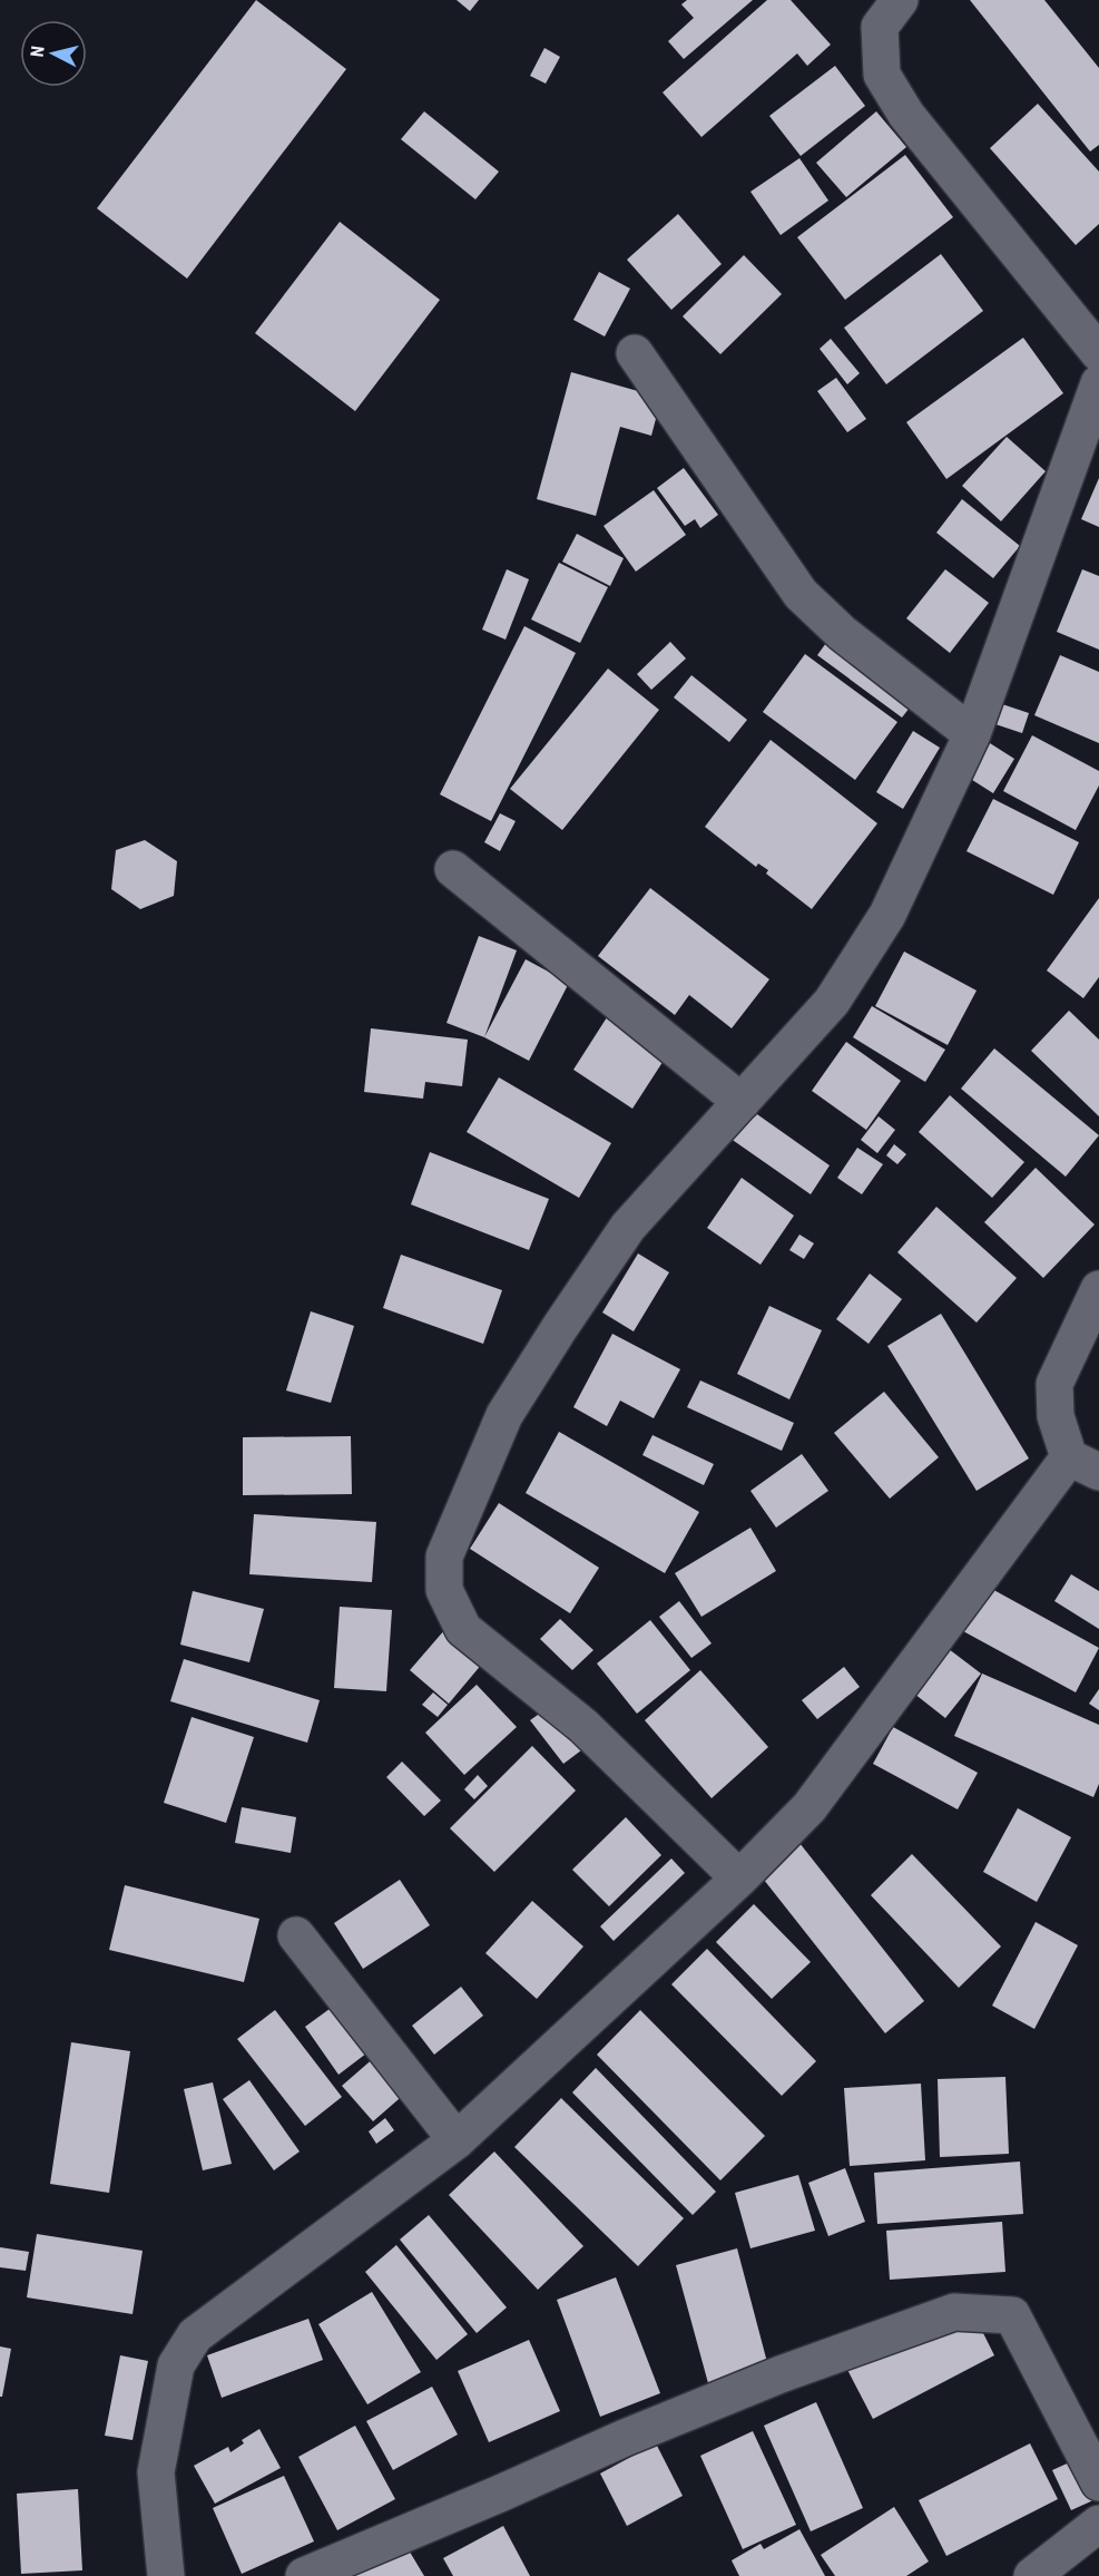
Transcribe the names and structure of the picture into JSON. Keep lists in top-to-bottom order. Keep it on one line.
{"north":"left"}
